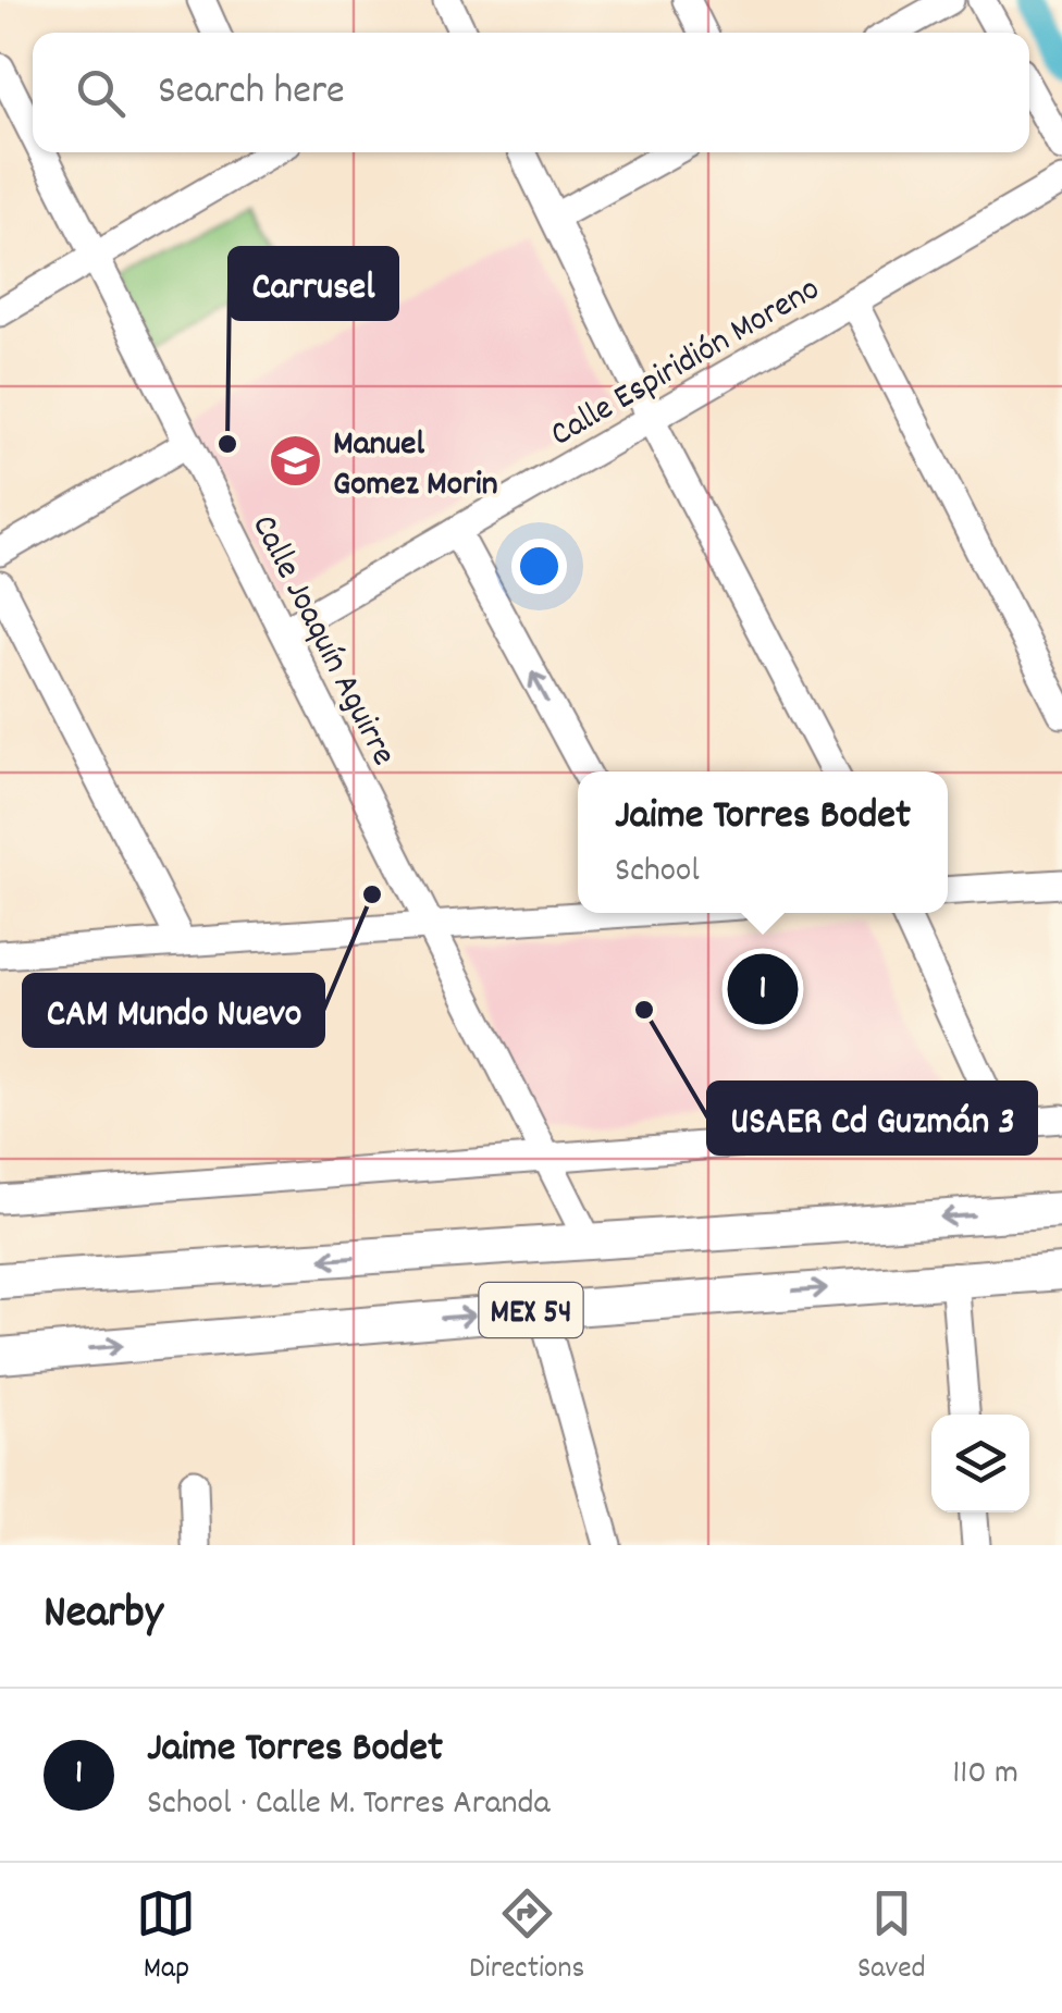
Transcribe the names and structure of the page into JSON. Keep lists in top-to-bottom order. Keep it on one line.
{"streets":{"main road":["MEX 54"],"street":["Calle Espiridión Moreno","Calle Joaquín Aguirre"]},"crossings":[["Calle Espiridión Moreno","Calle Joaquín Aguirre"],["Calle Joaquín Aguirre","MEX 54"]],"places":{"other":["Carrusel","CAM Mundo Nuevo","USAER Cd Guzmán 3"],"school or university":["Manuel Gomez Morin"]},"page":{"search":"Search here","popup":["Jaime Torres Bodet","School"],"pins":"1","heading":"Nearby","list":[{"mark":"1","name":"Jaime Torres Bodet","note":"School · Calle M. Torres Aranda","value":"110 m"}],"nav":["Map","Directions","Saved"]}}
